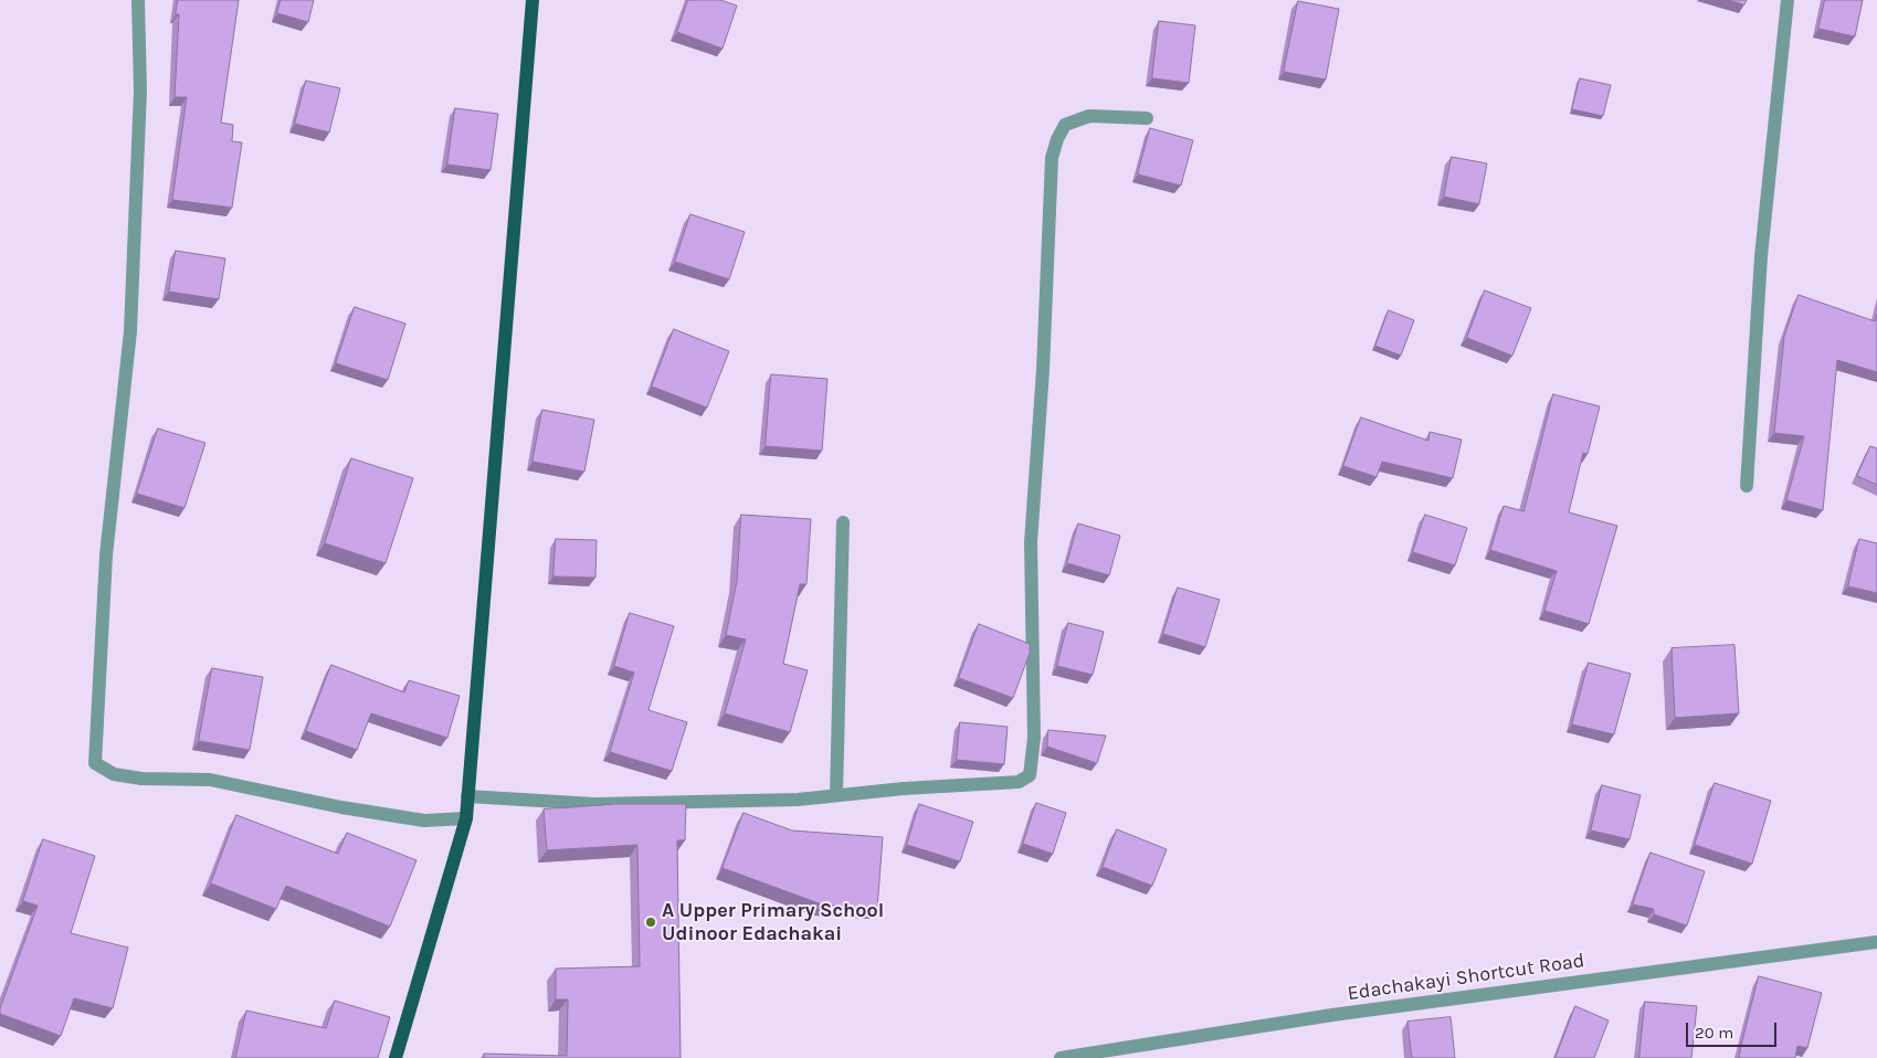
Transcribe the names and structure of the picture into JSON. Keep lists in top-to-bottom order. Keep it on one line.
{"streets":{"street":["Edachakayi Shortcut Road"]},"places":["A Upper Primary School Udinoor Edachakai"],"scale_bar":"20 m"}
